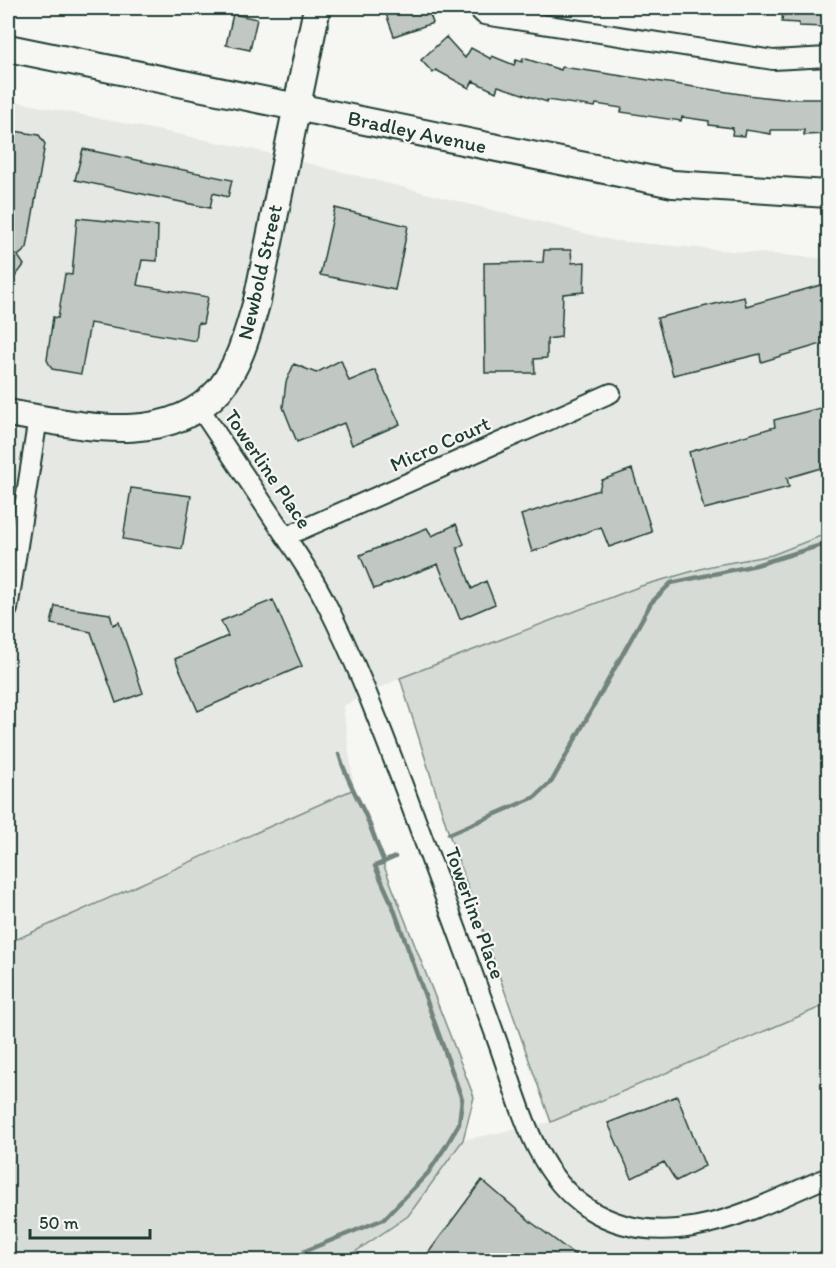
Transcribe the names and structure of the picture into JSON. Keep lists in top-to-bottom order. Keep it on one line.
{"streets":{"main road":["Bradley Avenue","Newbold Street"],"street":["Micro Court","Towerline Place"]},"crossings":[["Bradley Avenue","Newbold Street"],["Newbold Street","Towerline Place"],["Micro Court","Towerline Place"]],"scale_bar":"50 m"}
